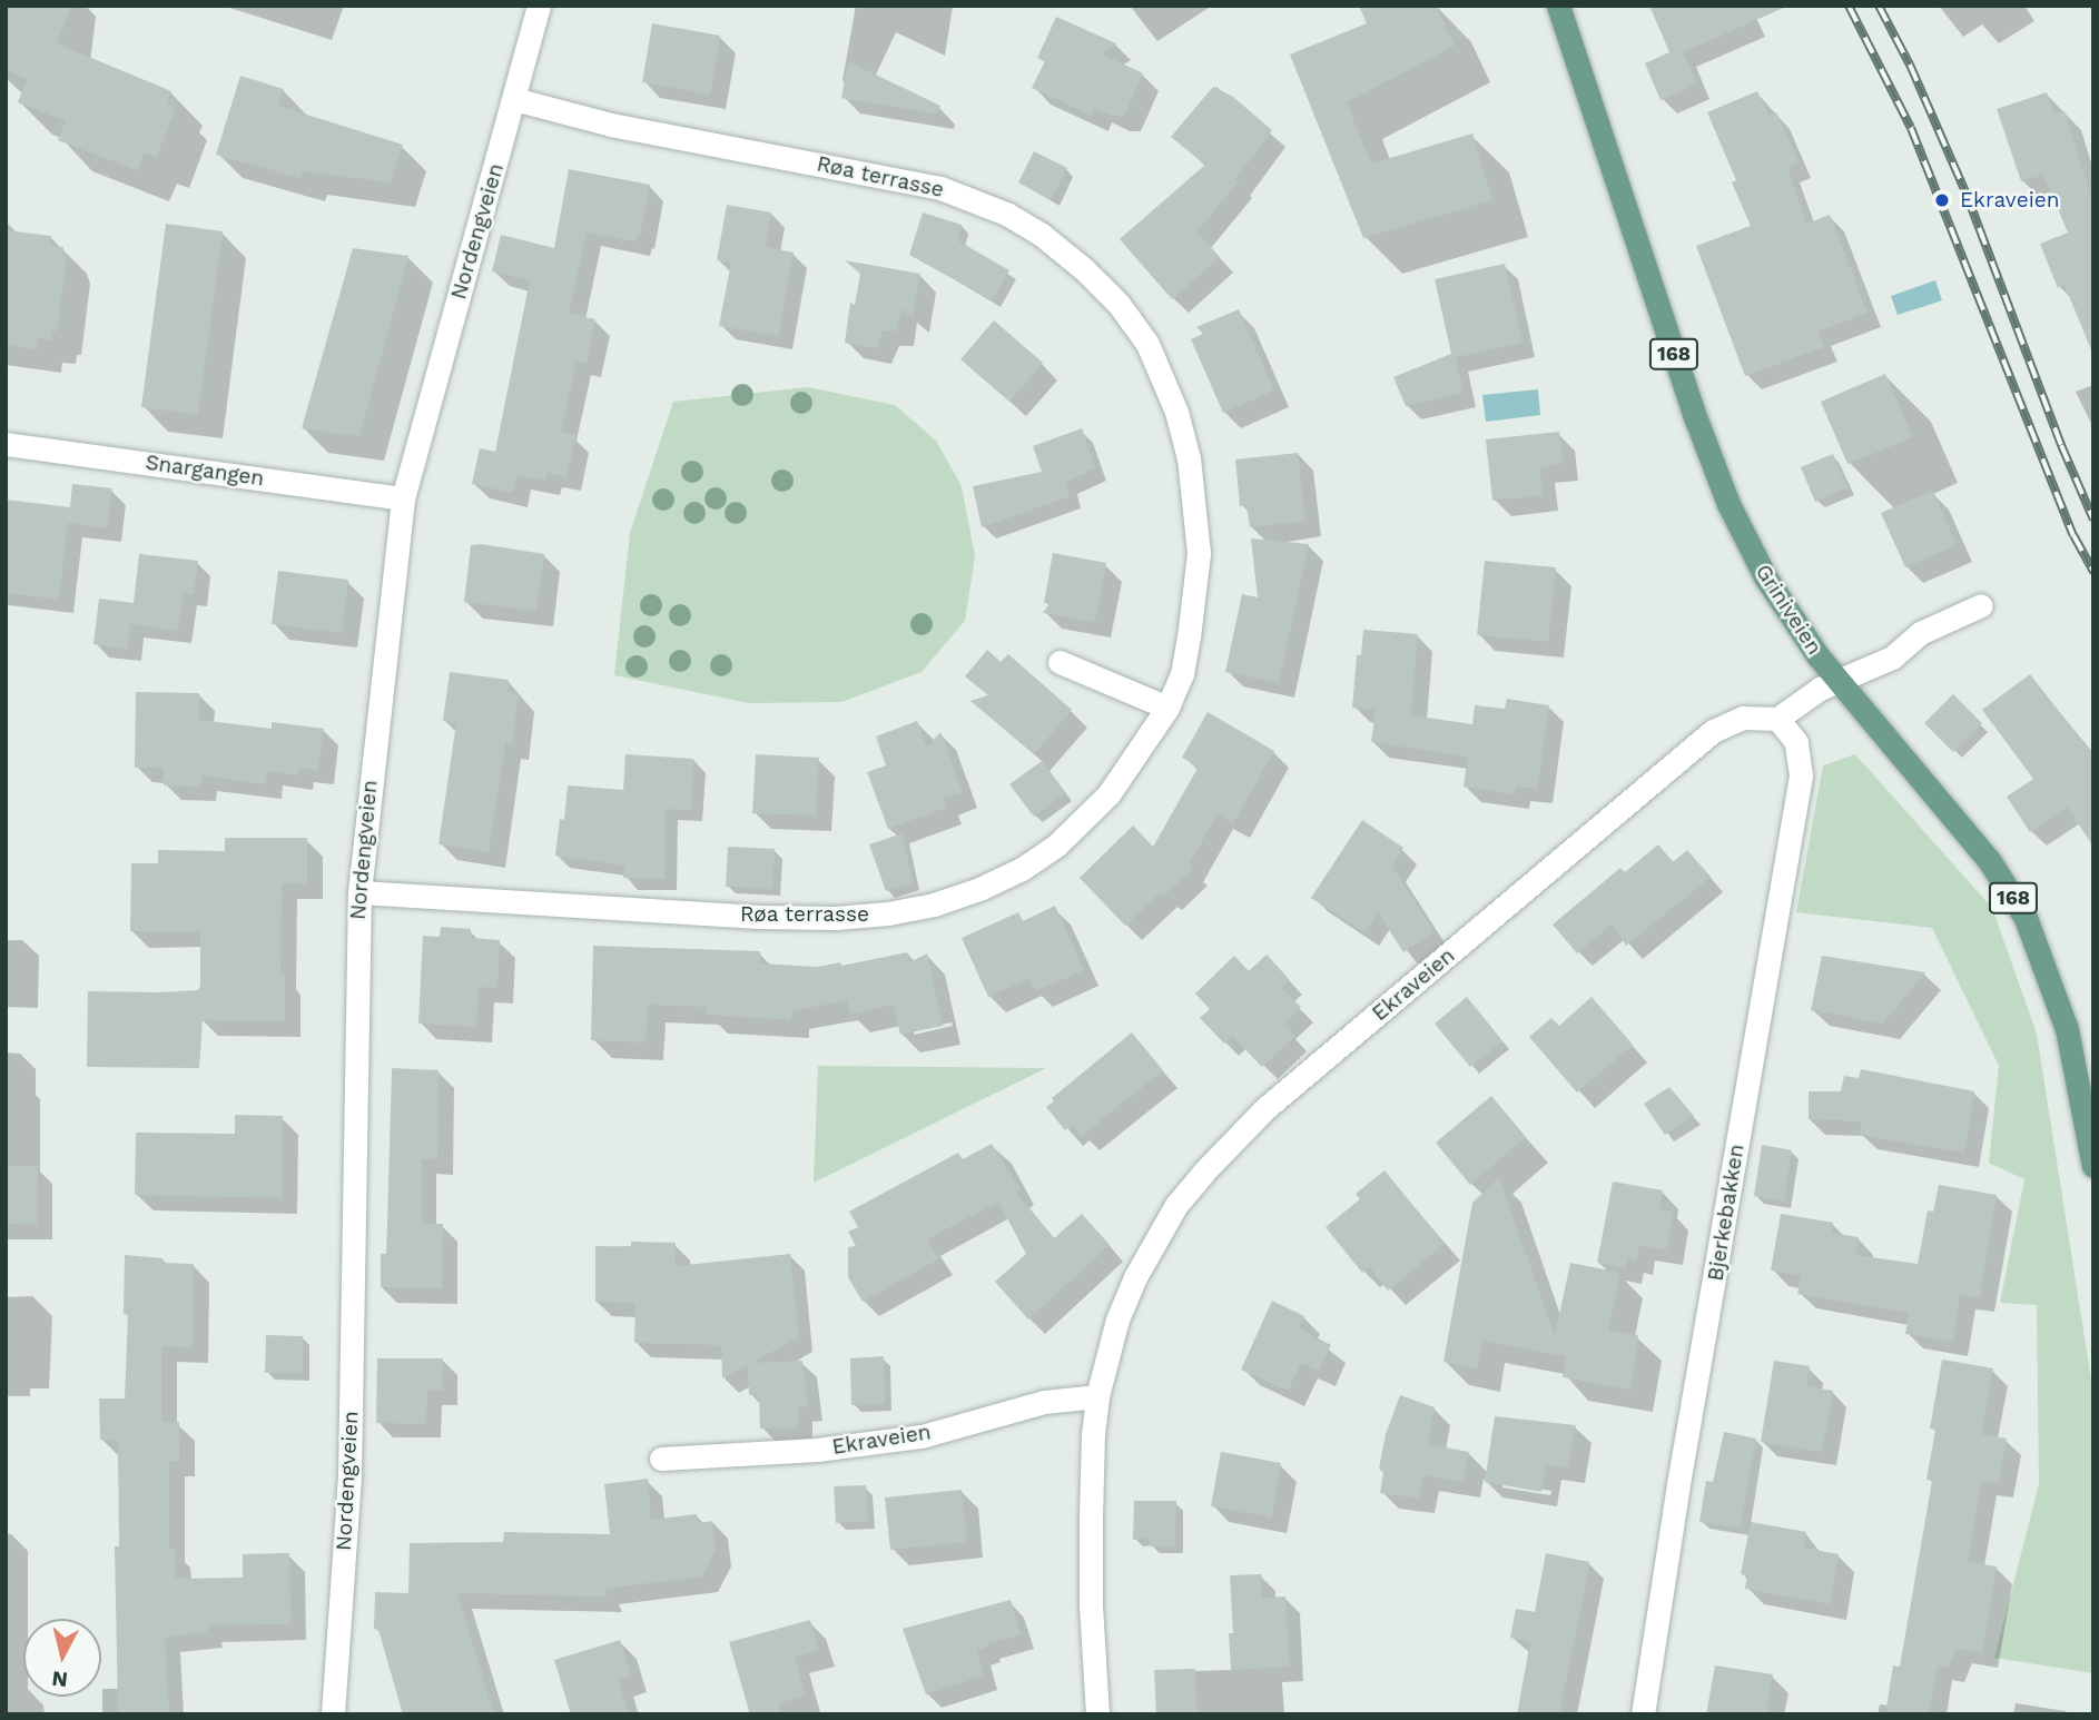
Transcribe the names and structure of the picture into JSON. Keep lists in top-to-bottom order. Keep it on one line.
{"streets":{"main road":["168","Griniveien"],"street":["Røa terrasse","Nordengveien","Snargangen","Ekraveien","Bjerkebakken"]},"crossings":[["Røa terrasse","Nordengveien"],["Nordengveien","Snargangen"],["Ekraveien","Bjerkebakken"]],"places":["Ekraveien"],"north":"bottom"}
